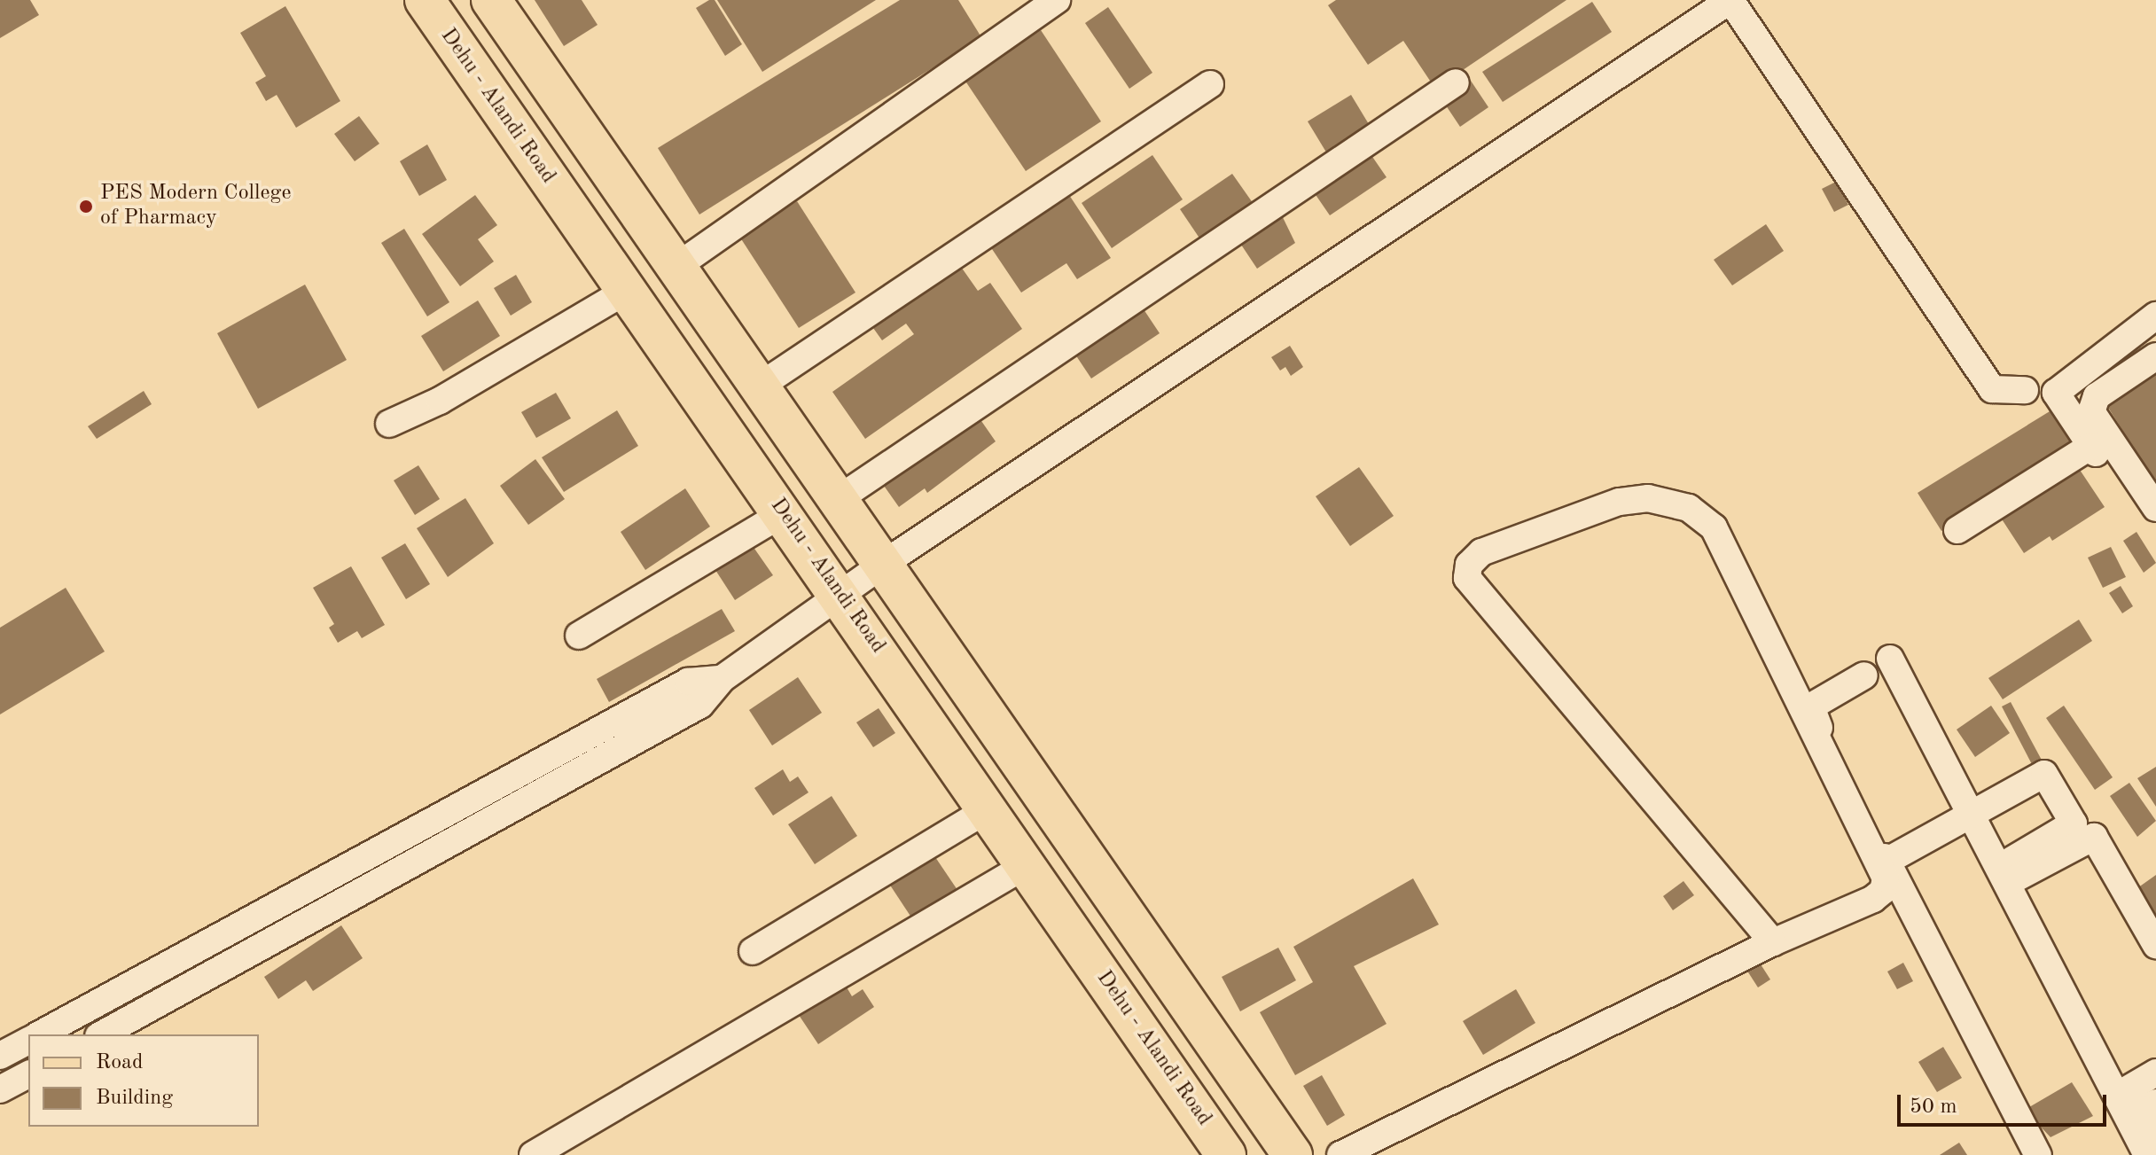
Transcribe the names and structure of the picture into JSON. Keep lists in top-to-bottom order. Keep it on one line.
{"streets":{"main road":["Dehu - Alandi Road"]},"places":["PES Modern College of Pharmacy"],"legend":["Road","Building"],"scale_bar":"50 m"}
